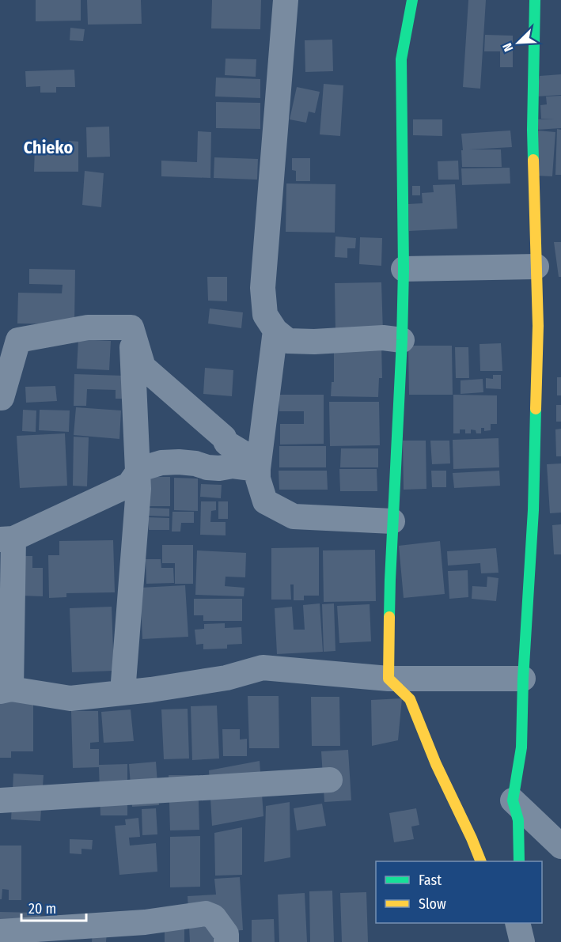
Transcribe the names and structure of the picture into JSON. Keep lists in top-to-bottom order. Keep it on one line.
{"districts":["Chieko"],"legend":["Fast","Slow"],"scale_bar":"20 m","north":"bottom left"}
